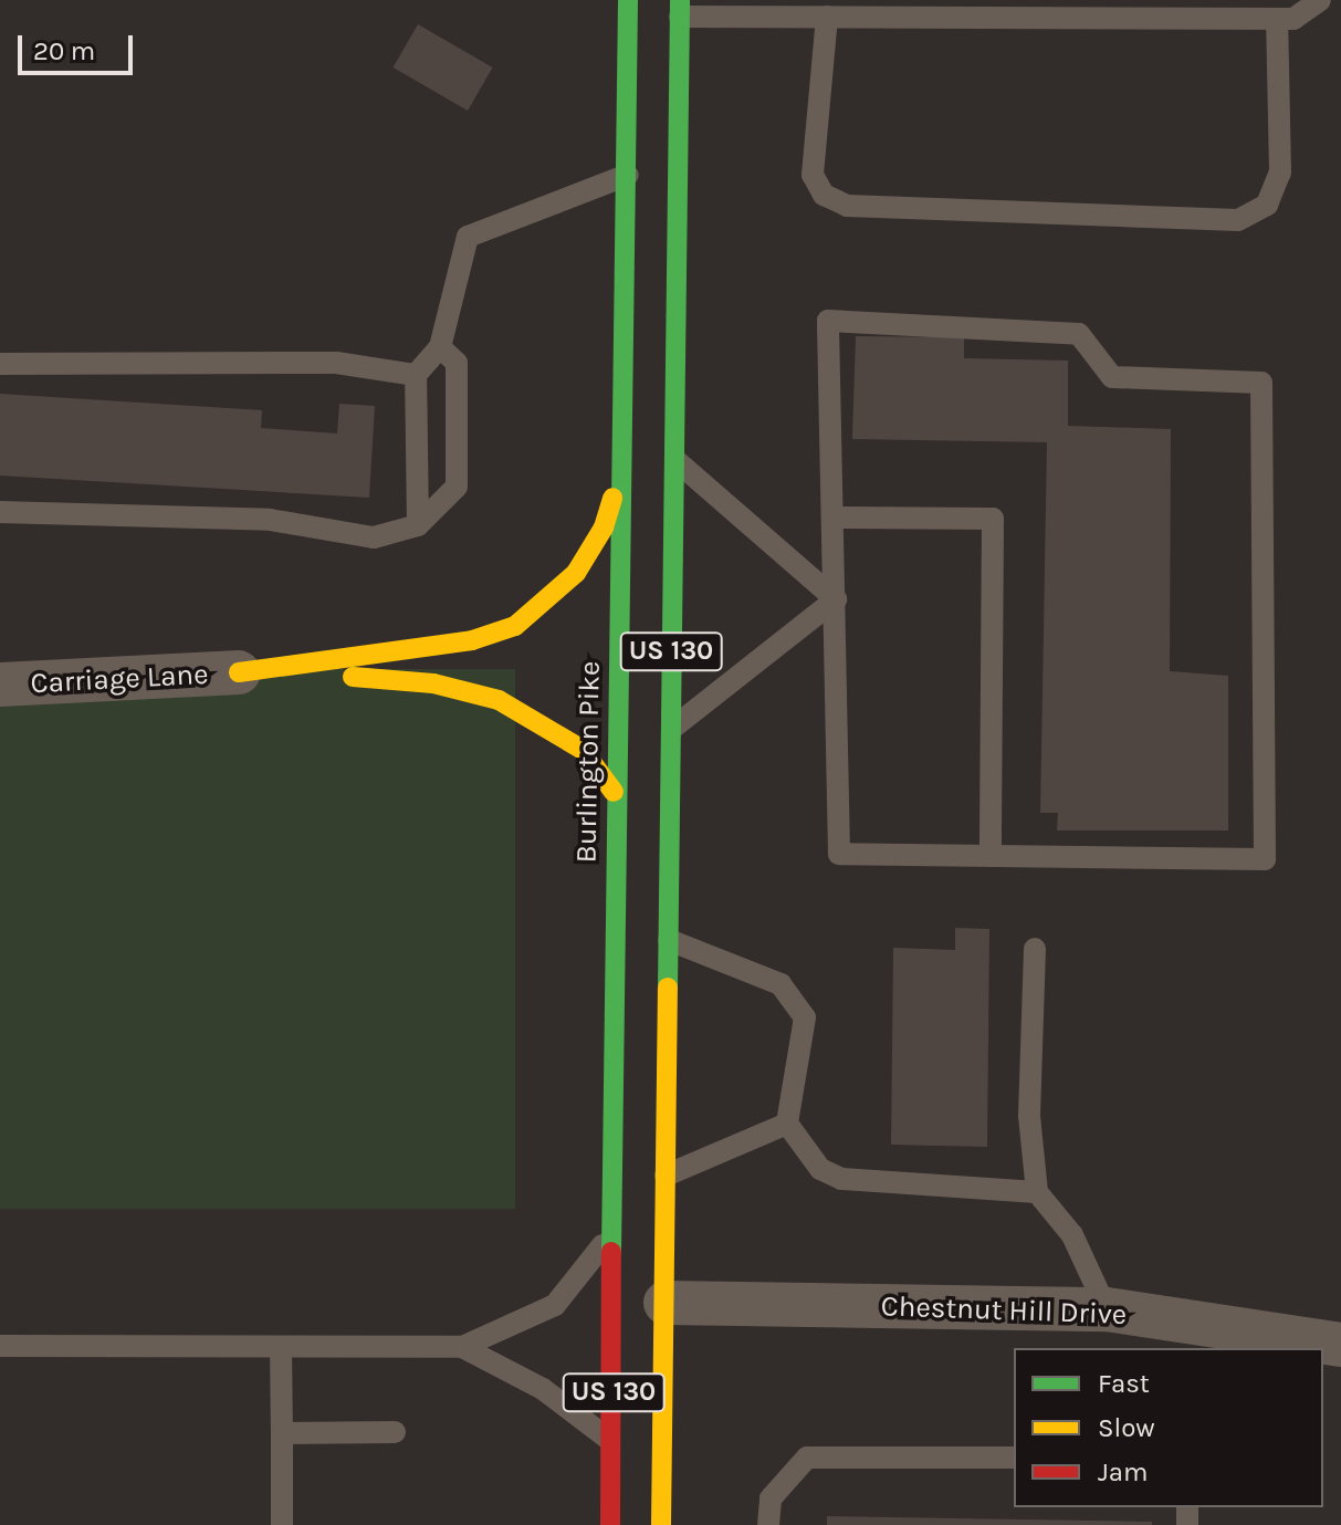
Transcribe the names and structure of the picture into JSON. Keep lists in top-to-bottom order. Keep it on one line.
{"streets":{"highway":["US 130","Burlington Pike"],"street":["Carriage Lane","Chestnut Hill Drive"]},"crossings":[["US 130","Chestnut Hill Drive"]],"legend":["Fast","Slow","Jam"],"scale_bar":"20 m"}
